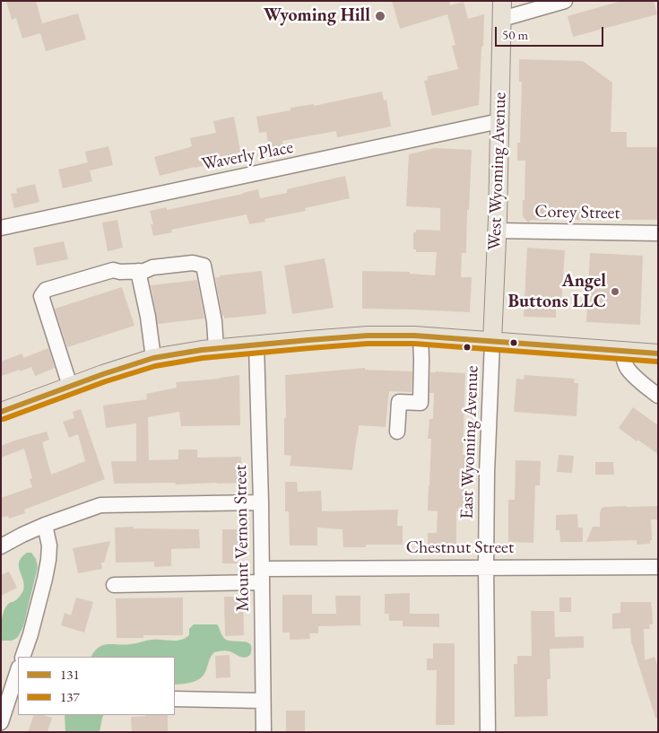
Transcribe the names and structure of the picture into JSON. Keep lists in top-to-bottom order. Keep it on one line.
{"streets":{"main road":["West Wyoming Avenue"],"street":["Waverly Place","Corey Street","East Wyoming Avenue","Mount Vernon Street","Chestnut Street"]},"crossings":[["Waverly Place","West Wyoming Avenue"],["West Wyoming Avenue","Corey Street"],["West Wyoming Avenue","East Wyoming Avenue"],["East Wyoming Avenue","Chestnut Street"],["Mount Vernon Street","Chestnut Street"]],"places":["Wyoming Hill","Angel Buttons LLC"],"lines":["transit line 131","transit line 137"],"legend":["131","137"],"scale_bar":"50 m"}
